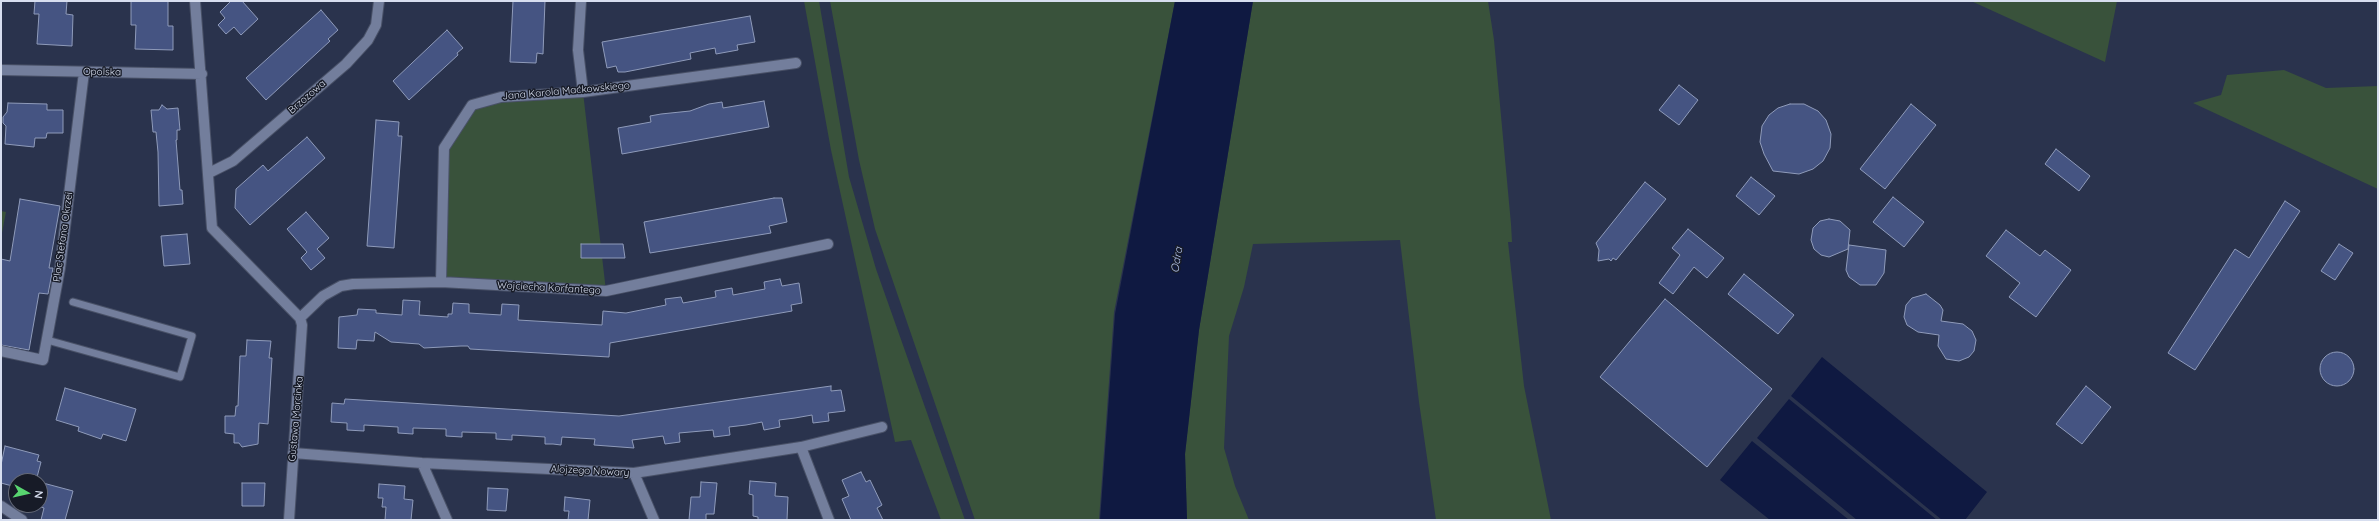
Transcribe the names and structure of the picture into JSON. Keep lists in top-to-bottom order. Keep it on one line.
{"streets":{"street":["Opolska","Jana Karola Maćkowskiego","Brzozowa","Plac Stefana Okrzei","Wojciecha Korfantego","Gustawa Morcinka","Alojzego Nowary"]},"crossings":[["Opolska","Plac Stefana Okrzei"],["Jana Karola Maćkowskiego","Wojciecha Korfantego"],["Wojciecha Korfantego","Gustawa Morcinka"],["Gustawa Morcinka","Alojzego Nowary"]],"water":["Odra"],"north":"right"}
